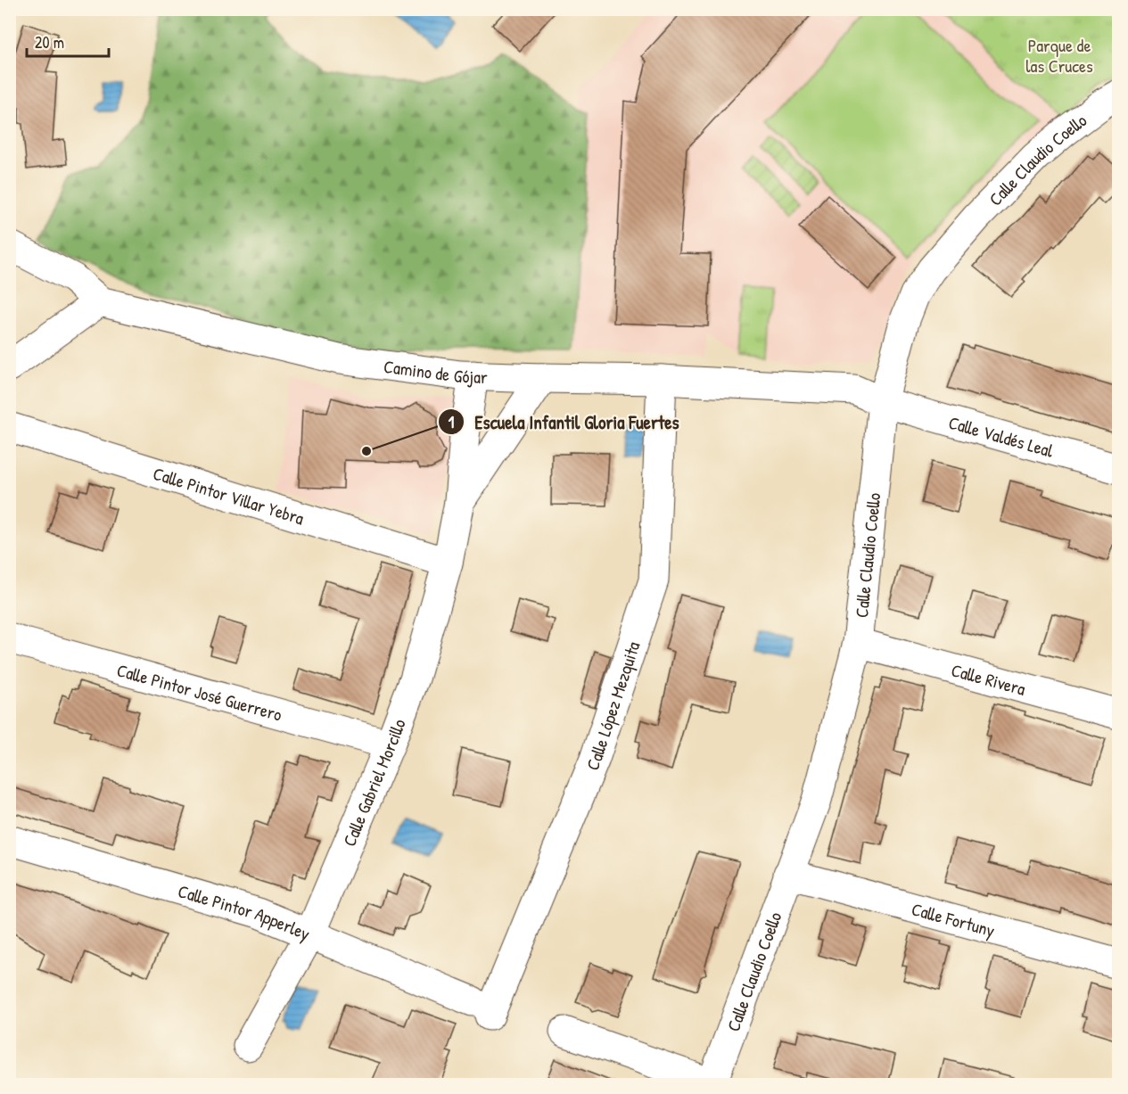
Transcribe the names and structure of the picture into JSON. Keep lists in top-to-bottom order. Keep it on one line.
{"streets":{"street":["Calle Claudio Coello","Camino de Gójar","Calle Valdés Leal","Calle Pintor Villar Yebra","Calle Rivera","Calle Pintor José Guerrero","Calle López Mezquita","Calle Gabriel Morcillo","Calle Pintor Apperley","Calle Fortuny"]},"crossings":[["Calle Claudio Coello","Camino de Gójar"],["Calle Claudio Coello","Calle Valdés Leal"],["Calle Claudio Coello","Calle Rivera"],["Calle Claudio Coello","Calle Fortuny"],["Camino de Gójar","Calle Valdés Leal"],["Camino de Gójar","Calle López Mezquita"],["Camino de Gójar","Calle Gabriel Morcillo"],["Calle Pintor Villar Yebra","Calle Gabriel Morcillo"],["Calle Pintor José Guerrero","Calle Gabriel Morcillo"],["Calle López Mezquita","Calle Pintor Apperley"],["Calle Gabriel Morcillo","Calle Pintor Apperley"]],"parks":["Parque de las Cruces"],"places":["Escuela Infantil Gloria Fuertes"],"scale_bar":"20 m"}
